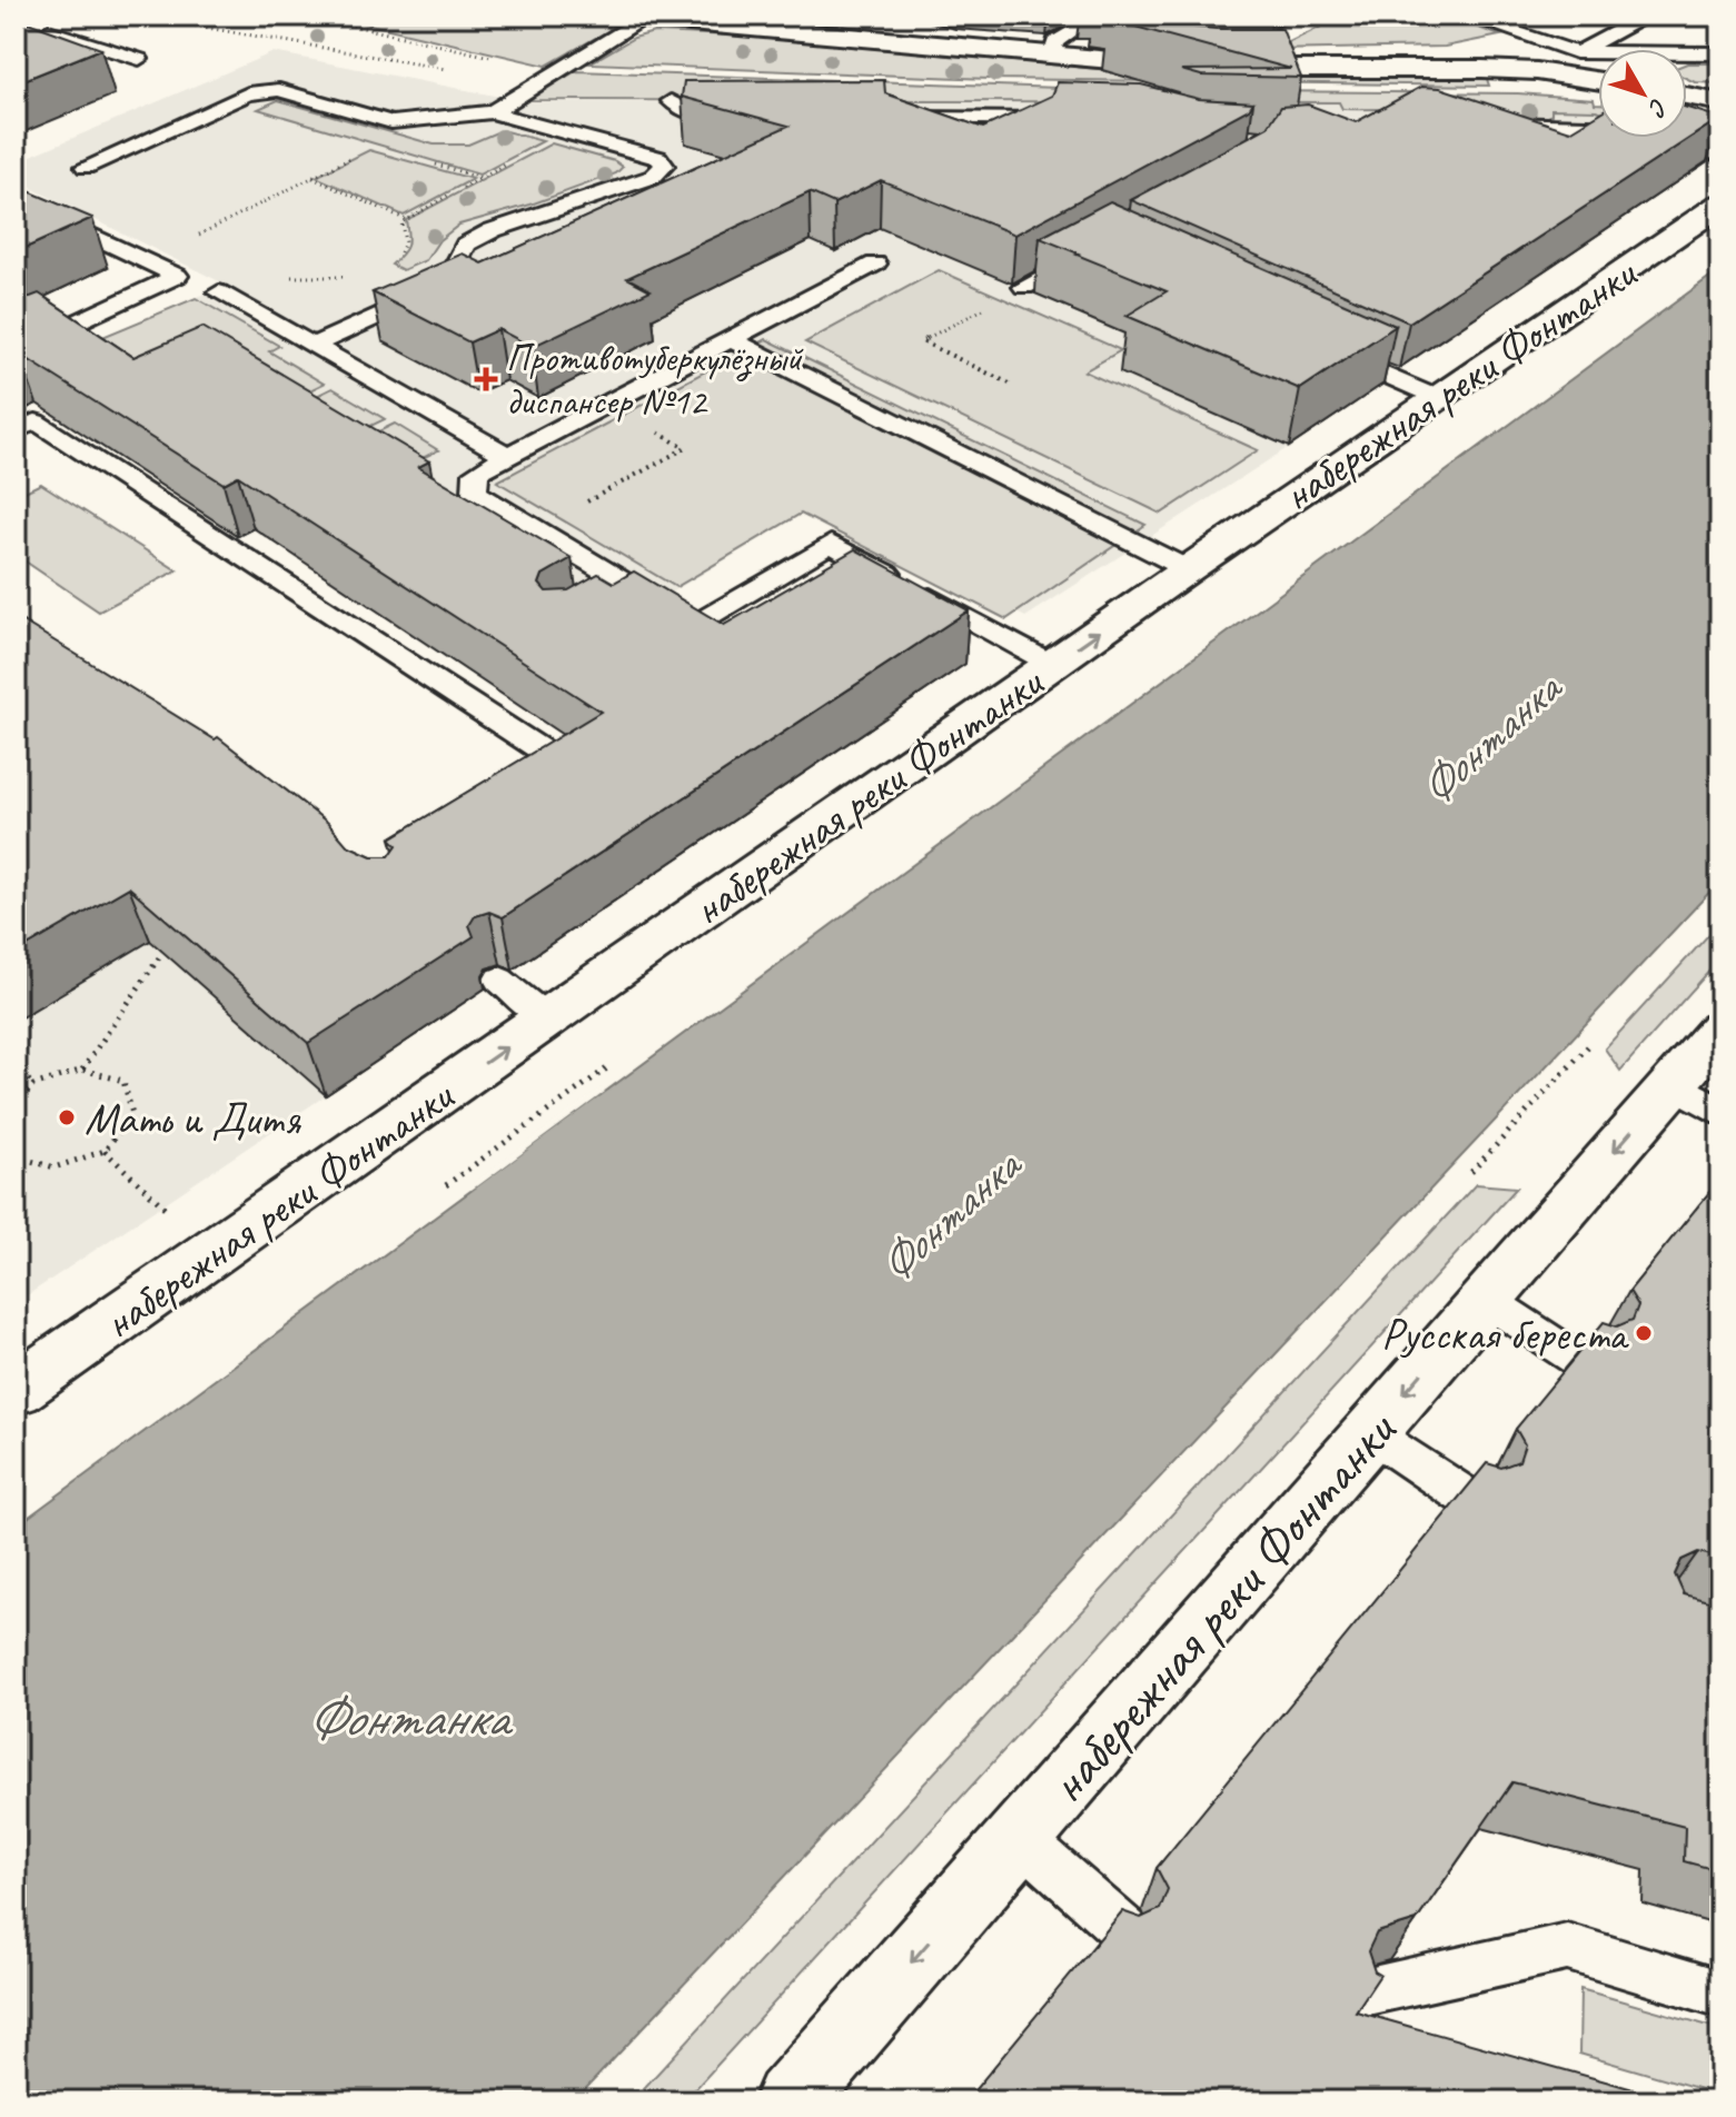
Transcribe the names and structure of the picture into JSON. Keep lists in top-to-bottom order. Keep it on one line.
{"streets":{"street":["набережная реки Фонтанки"]},"water":["Фонтанка"],"places":{"health":["Противотуберкулёзный диспансер №12"],"other":["Мать и Дитя","Русская береста"]},"north":"bottom right"}
